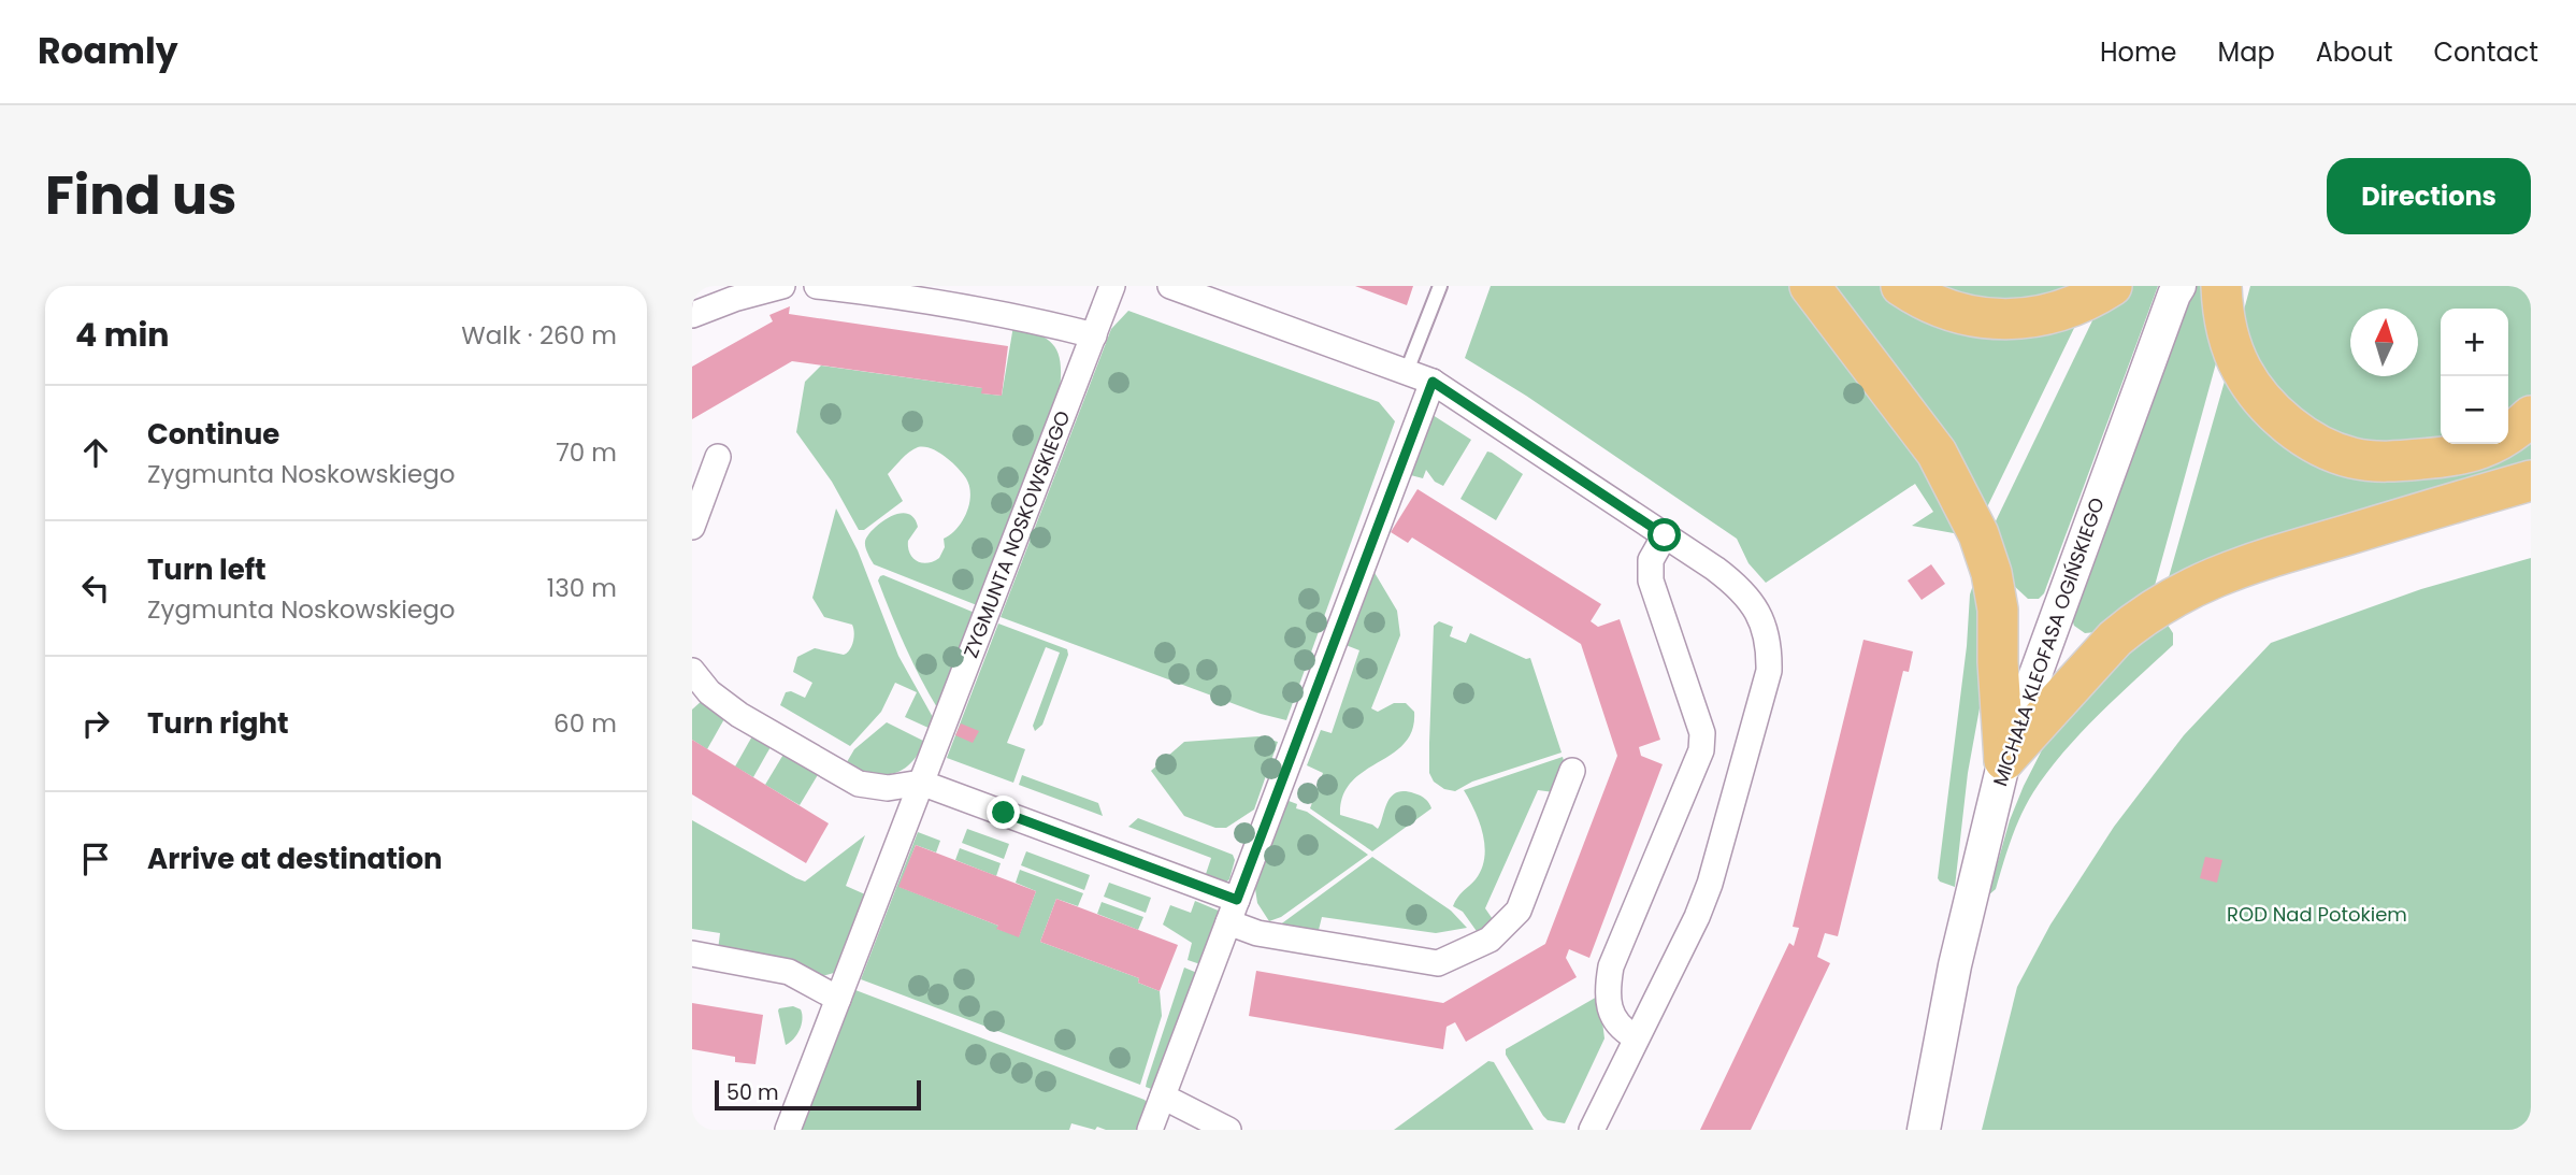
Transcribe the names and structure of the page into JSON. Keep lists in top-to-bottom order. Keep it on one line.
{"streets":{"street":["ZYGMUNTA NOSKOWSKIEGO","MICHAŁA KLEOFASA OGIŃSKIEGO"]},"parks":["ROD Nad Potokiem"],"scale_bar":"50 m","north":"top","page":{"header":"Roamly","nav":["Home","Map","About","Contact"],"title":"Find us","buttons":"Directions","heading":["4 min","Walk · 260 m"],"map_buttons":["+","−"],"list":[["Continue","Zygmunta Noskowskiego","70 m"],["Turn left","Zygmunta Noskowskiego","130 m"],["Turn right","60 m"],"Arrive at destination"],"scale":"50 m"}}
